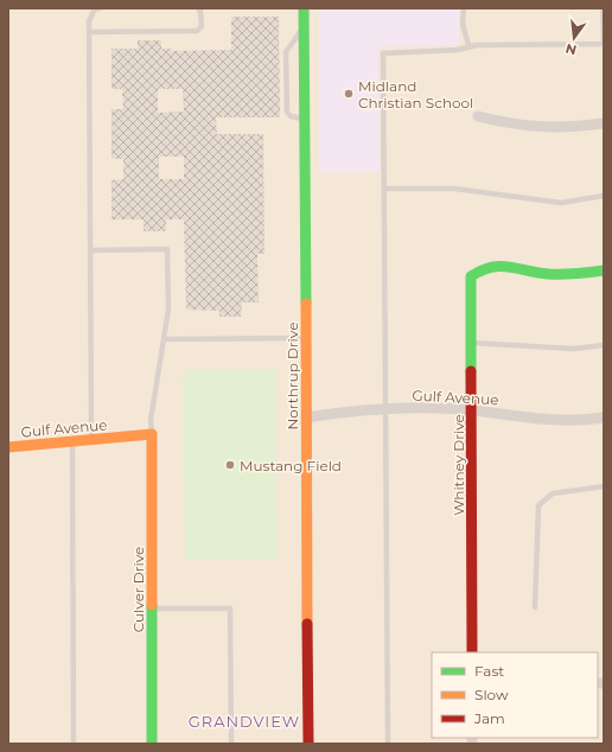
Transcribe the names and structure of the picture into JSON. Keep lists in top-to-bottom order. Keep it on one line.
{"streets":{"street":["Northrup Drive","Gulf Avenue","Whitney Drive","Culver Drive"]},"crossings":[["Northrup Drive","Gulf Avenue"],["Gulf Avenue","Whitney Drive"],["Gulf Avenue","Culver Drive"]],"districts":["GRANDVIEW"],"places":["Midland Christian School","Mustang Field"],"legend":["Fast","Slow","Jam"],"north":"bottom"}
